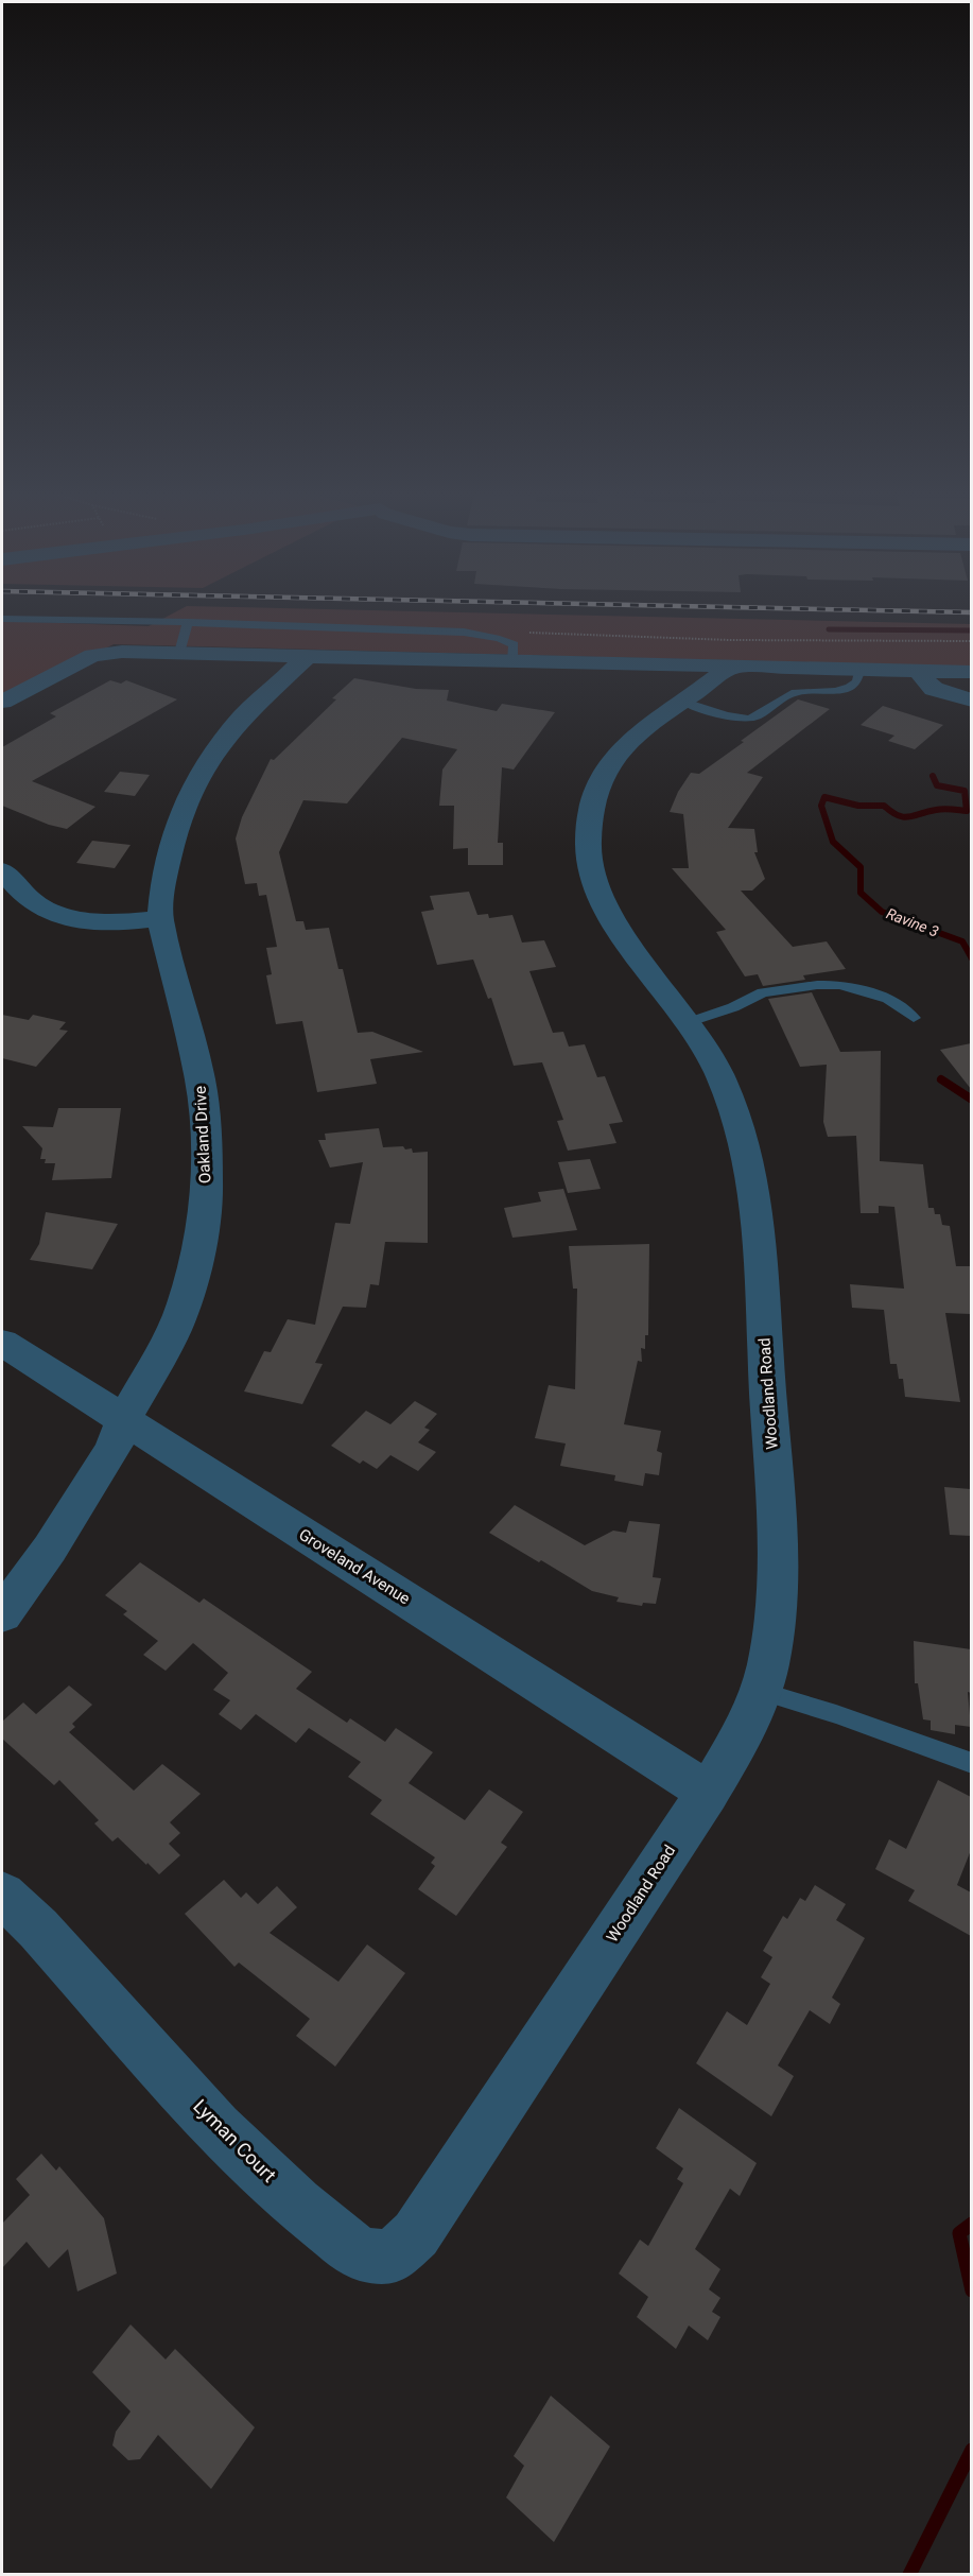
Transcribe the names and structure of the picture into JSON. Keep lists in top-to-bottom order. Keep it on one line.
{"streets":{"street":["Oakland Drive","Woodland Road","Groveland Avenue","Lyman Court"]},"crossings":[["Oakland Drive","Groveland Avenue"],["Woodland Road","Groveland Avenue"],["Woodland Road","Lyman Court"]],"water":["Ravine 3"]}
